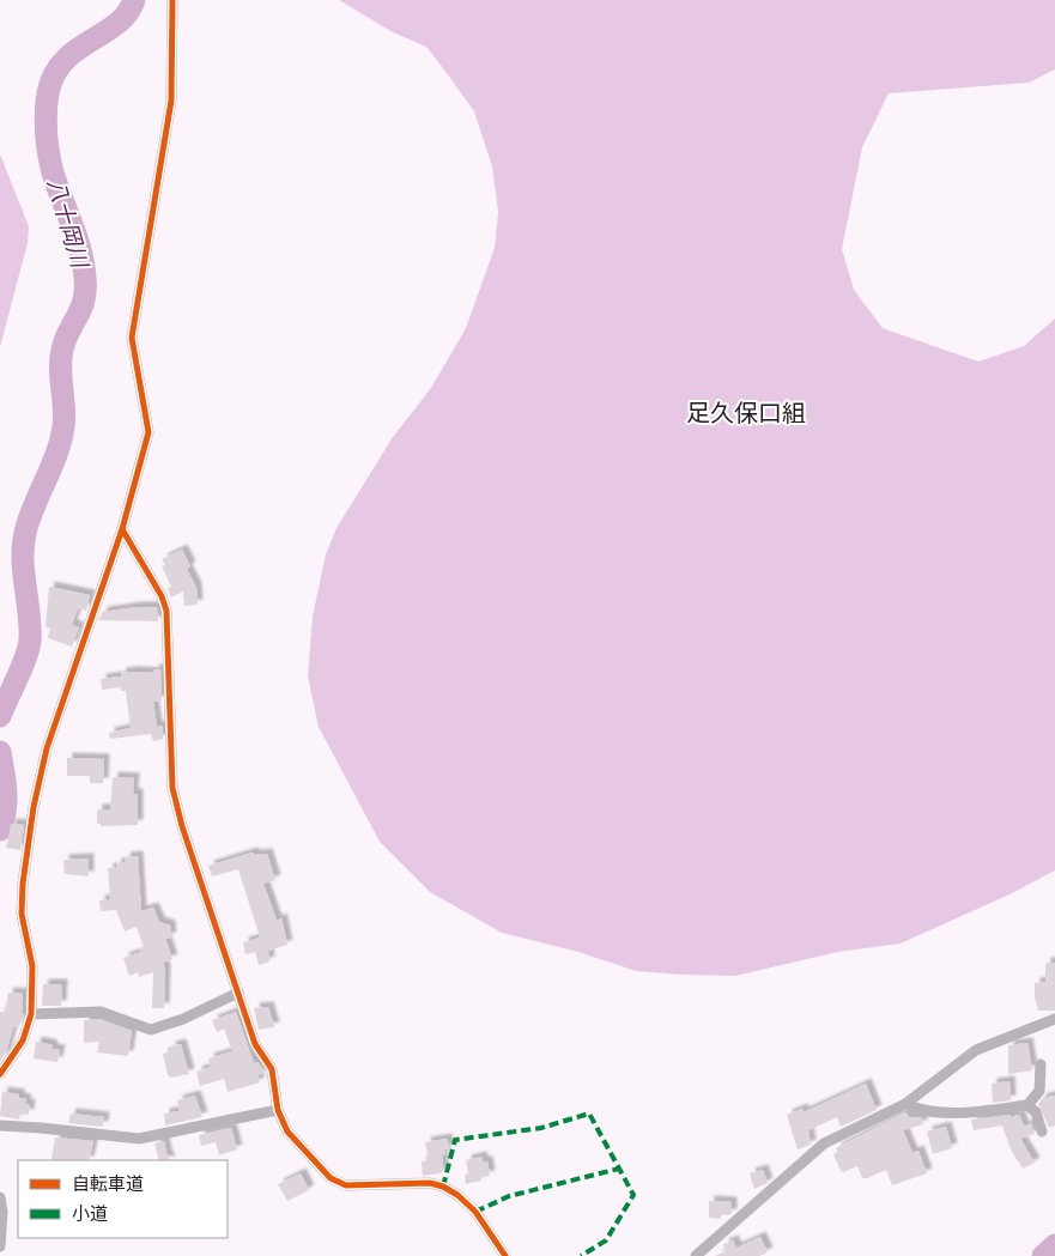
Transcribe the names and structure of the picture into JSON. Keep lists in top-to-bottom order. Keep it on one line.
{"districts":["足久保口組"],"water":["八十岡川"],"legend":["自転車道","小道"]}
